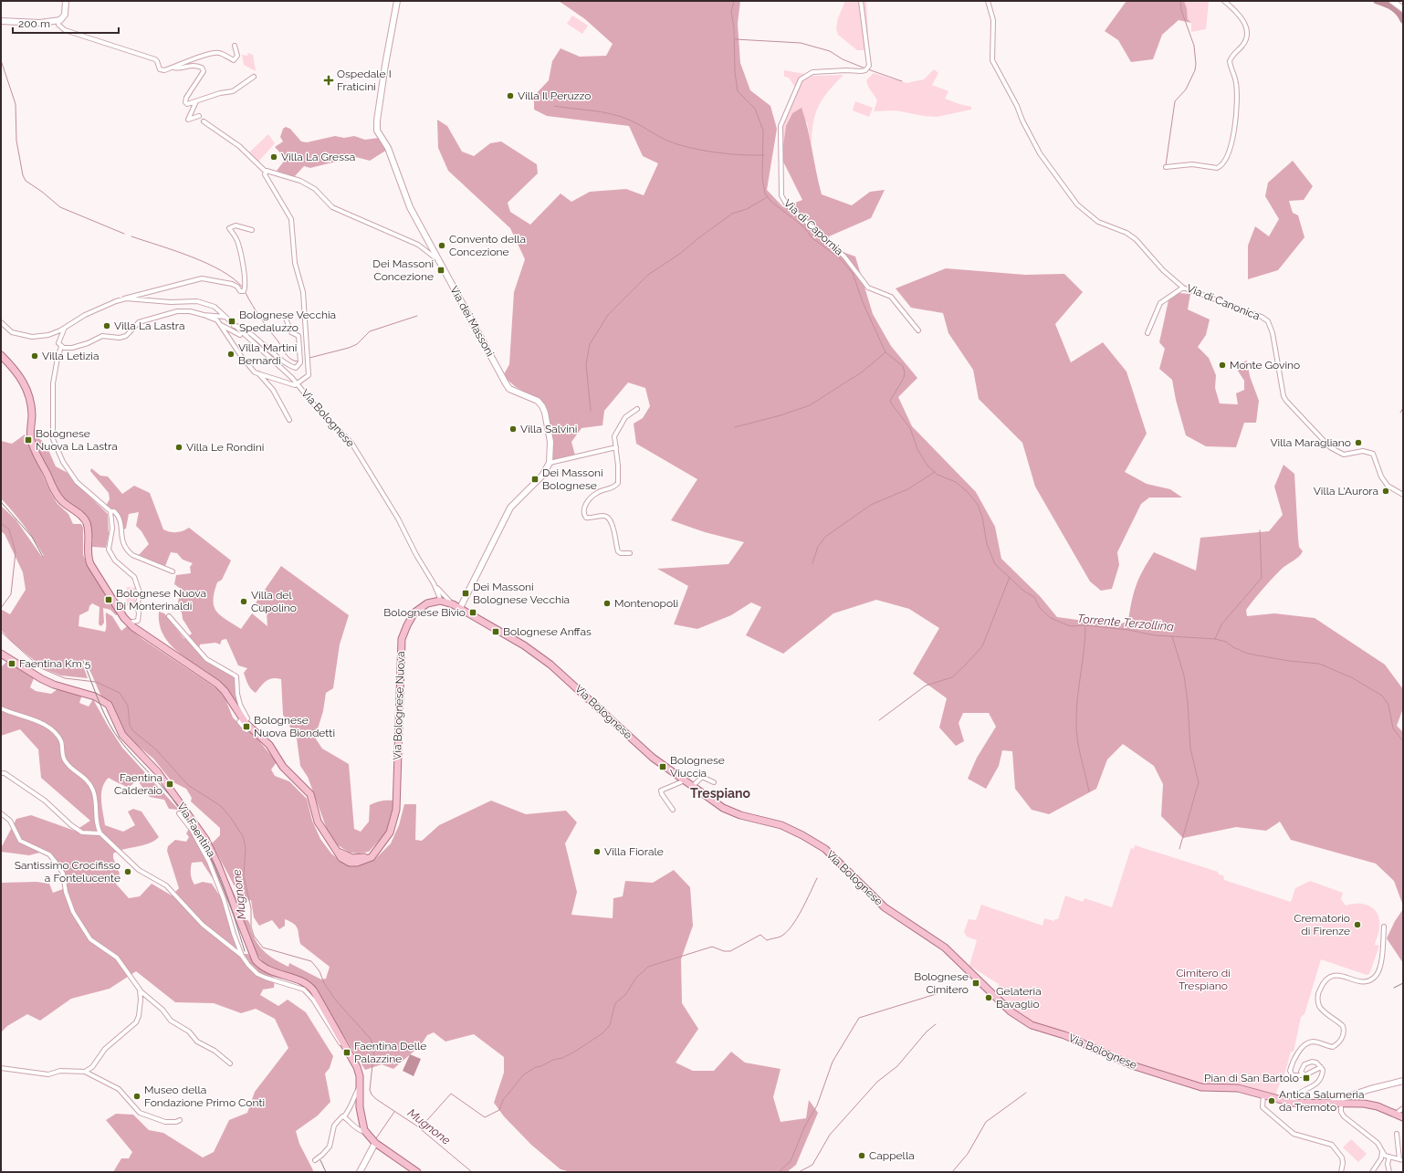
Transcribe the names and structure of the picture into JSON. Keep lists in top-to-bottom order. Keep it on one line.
{"streets":{"main road":["Via Bolognese","Via Bolognese Nuova","Via Faentina"],"street":["Via di Capornia","Via di Canonica","Via dei Massoni"]},"crossings":[["Via Bolognese","Via Bolognese Nuova"]],"districts":["Trespiano"],"water":["Torrente Terzollina","Mugnone"],"parks":["Cimitero di Trespiano"],"places":{"health":["Ospedale I Fraticini"],"other":["Villa Il Peruzzo","Villa La Gressa","Convento della Concezione","Villa La Lastra","Villa Martini Bernardi","Villa Letizia","Monte Govino","Villa Salvini","Villa Maragliano","Villa Le Rondini","Villa L'Aurora","Villa del Cupolino","Montenopoli","Villa Fiorale","Santissimo Crocifisso a Fontelucente","Crematorio di Firenze","Gelateria Bavaglio","Museo della Fondazione Primo Conti","Antica Salumeria da Tremoto","Cappella"],"transit":["Dei Massoni Concezione","Bolognese Vecchia Spedaluzzo","Bolognese Nuova La Lastra","Dei Massoni Bolognese","Dei Massoni Bolognese Vecchia","Bolognese Nuova Di Monterinaldi","Bolognese Bivio","Bolognese Anffas","Faentina Km 5","Bolognese Nuova Biondetti","Bolognese Viuccia","Faentina Calderaio","Bolognese Cimitero","Faentina Delle Palazzine","Pian di San Bartolo"]},"scale_bar":"200 m"}
